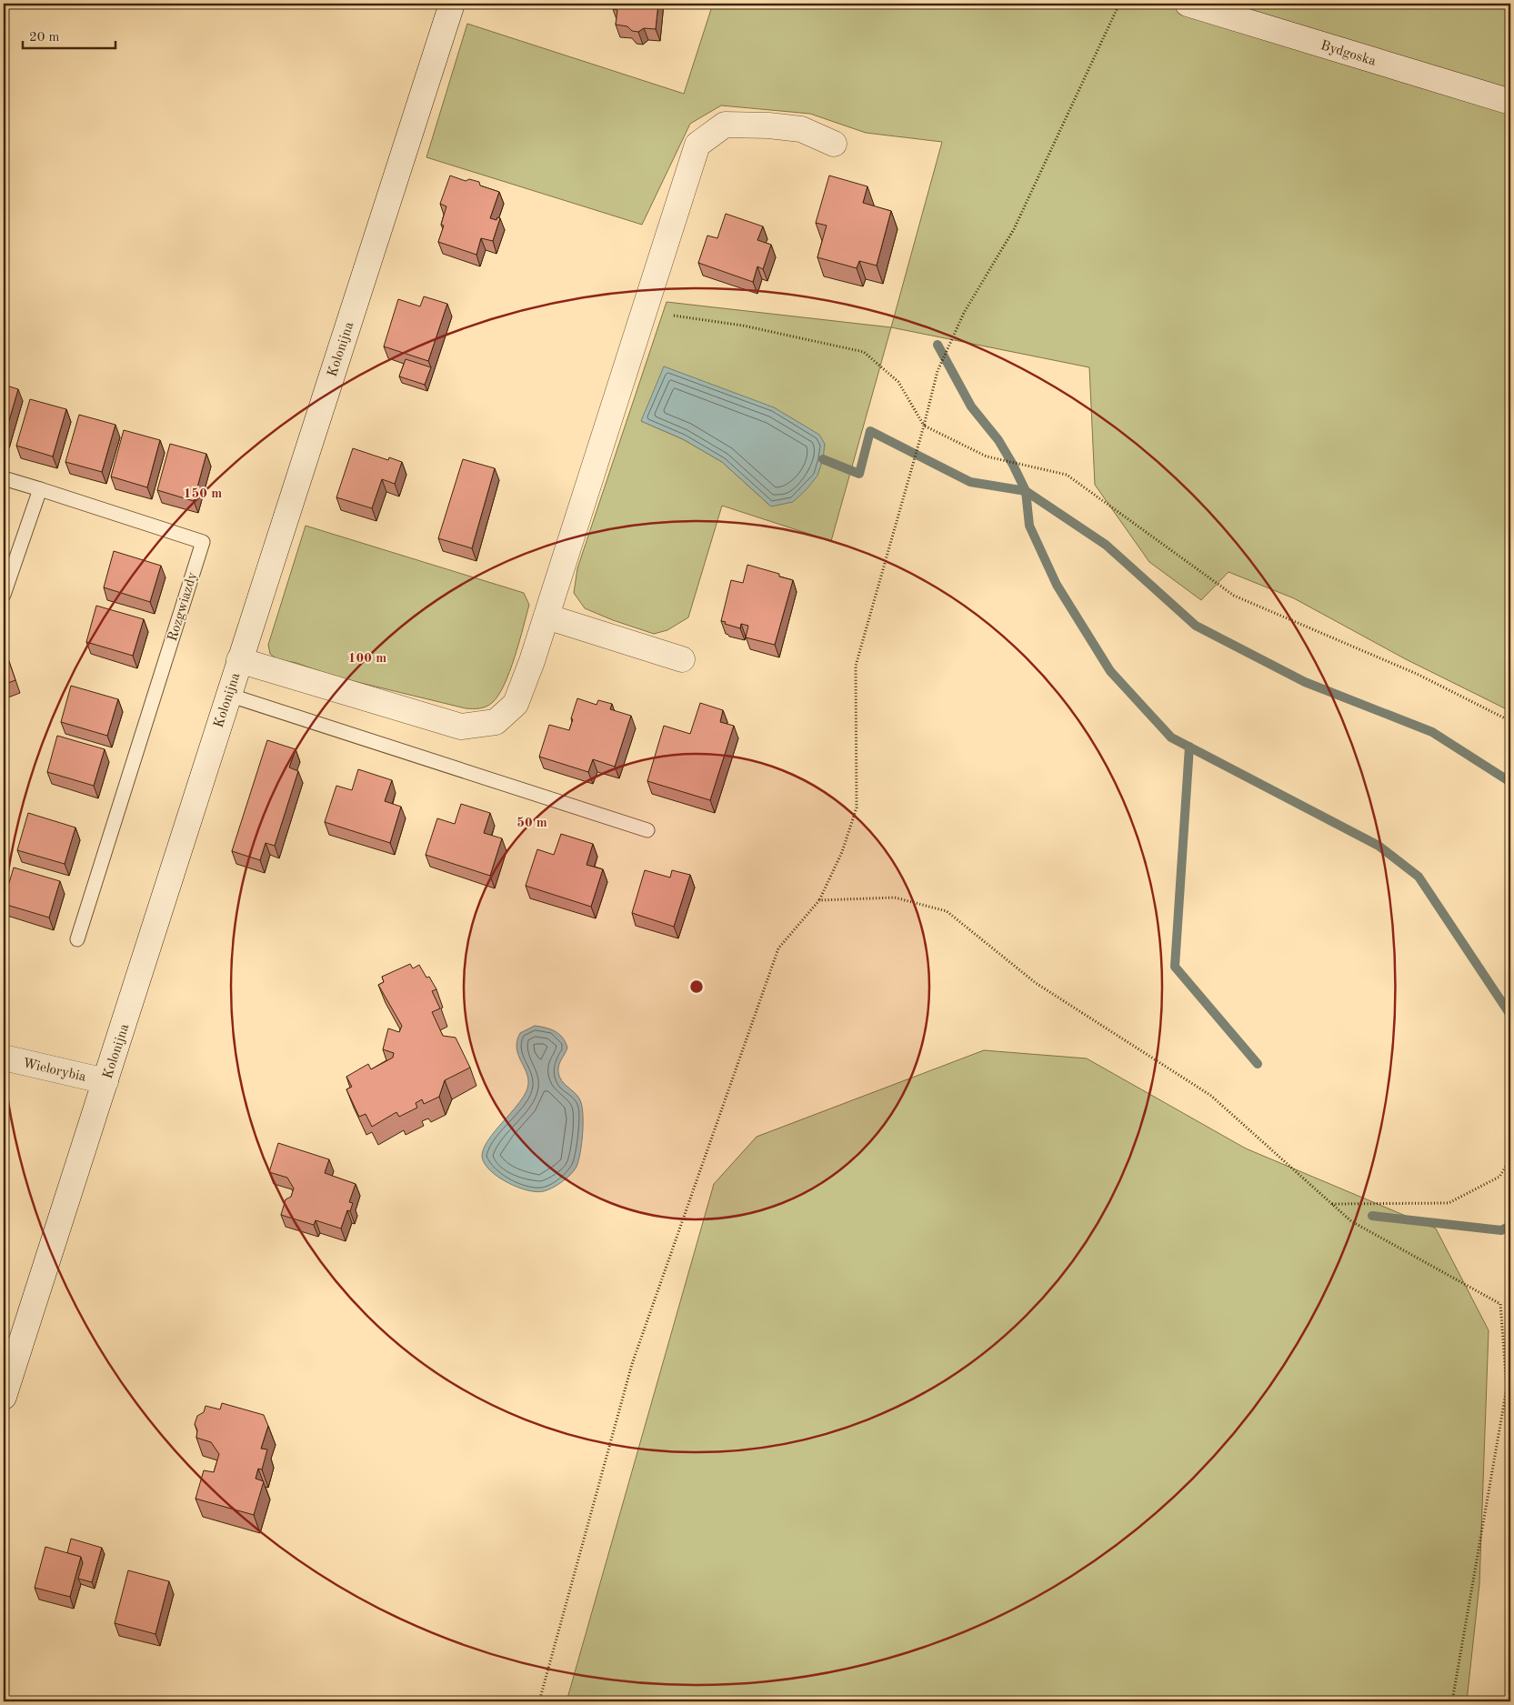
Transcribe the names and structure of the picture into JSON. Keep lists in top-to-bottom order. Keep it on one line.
{"streets":{"street":["Bydgoska","Kolonijna","Wielorybia"],"lane":["Rozgwiazdy"]},"crossings":[["Kolonijna","Wielorybia"]],"scale_bar":"20 m","rings":["150 m","100 m","50 m"]}
